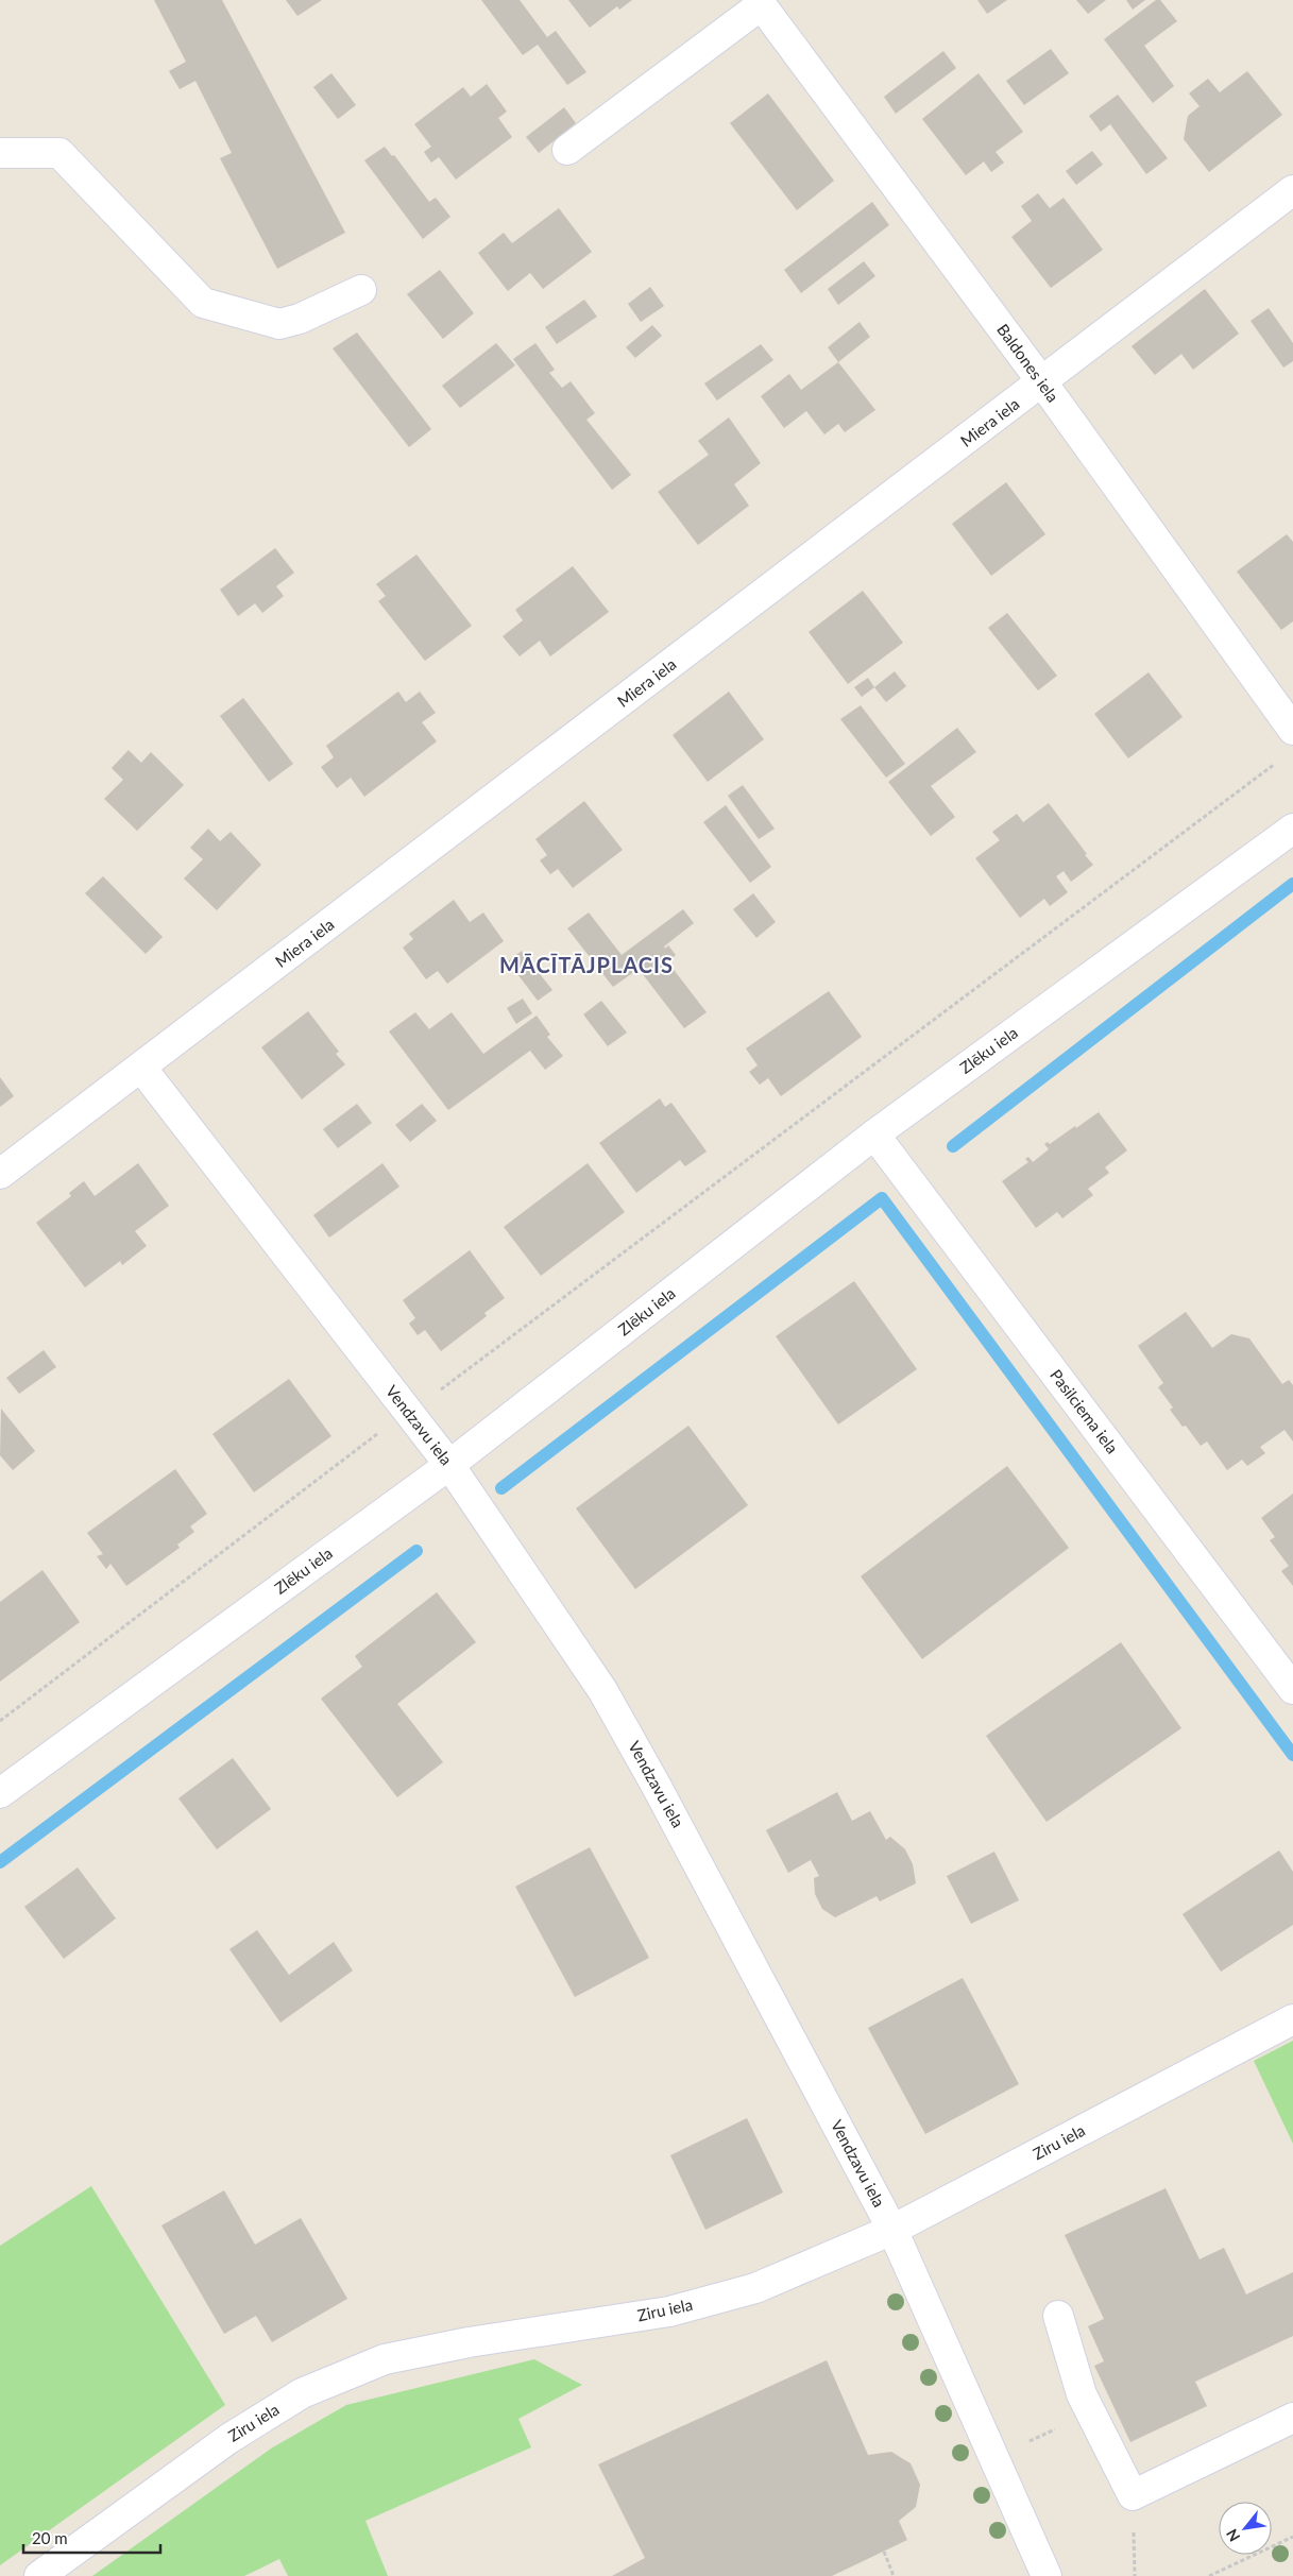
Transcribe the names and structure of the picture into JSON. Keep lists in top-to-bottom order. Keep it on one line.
{"streets":{"street":["Baldones iela","Miera iela","Zlēku iela","Pasilciema iela","Vendzavu iela","Ziru iela"]},"crossings":[["Baldones iela","Miera iela"],["Miera iela","Vendzavu iela"],["Zlēku iela","Pasilciema iela"],["Zlēku iela","Vendzavu iela"],["Vendzavu iela","Ziru iela"]],"districts":["MĀCĪTĀJPLACIS"],"scale_bar":"20 m","north":"bottom left"}
